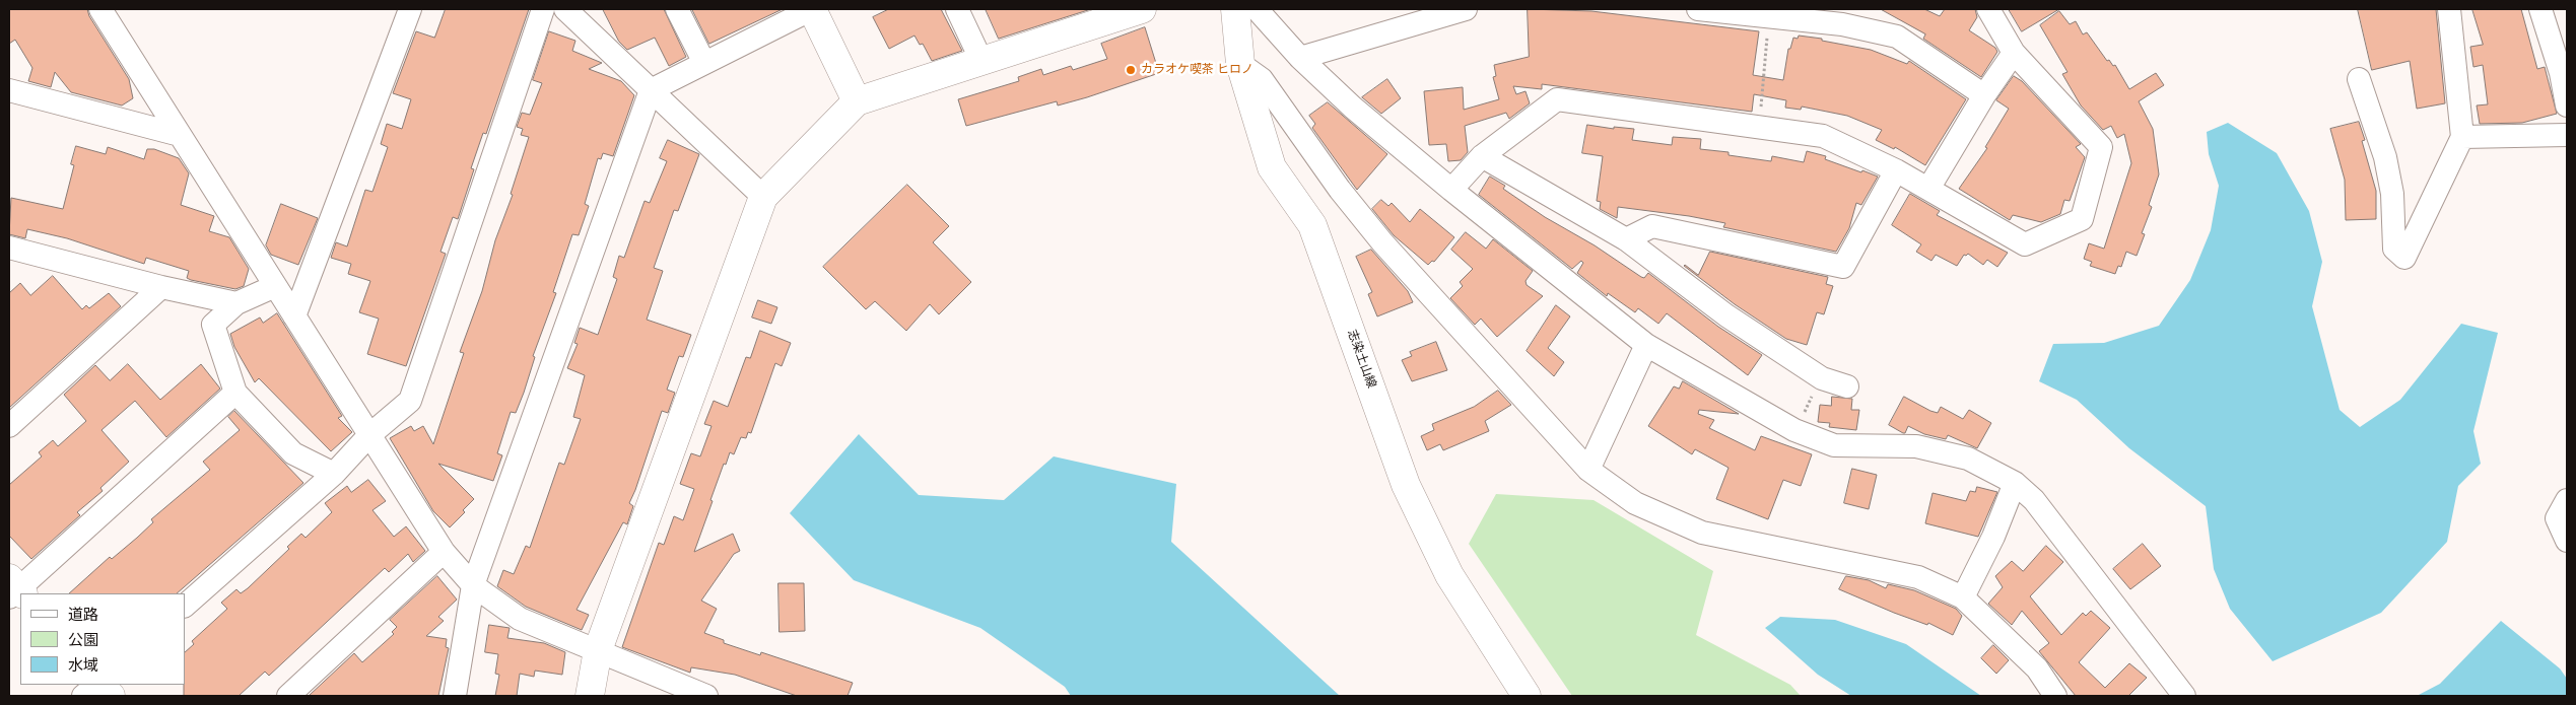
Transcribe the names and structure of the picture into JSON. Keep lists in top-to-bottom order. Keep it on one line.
{"streets":{"street":["志染土山線"]},"places":["カラオケ喫茶 ヒロノ"],"legend":["道路","公園","水域"]}
